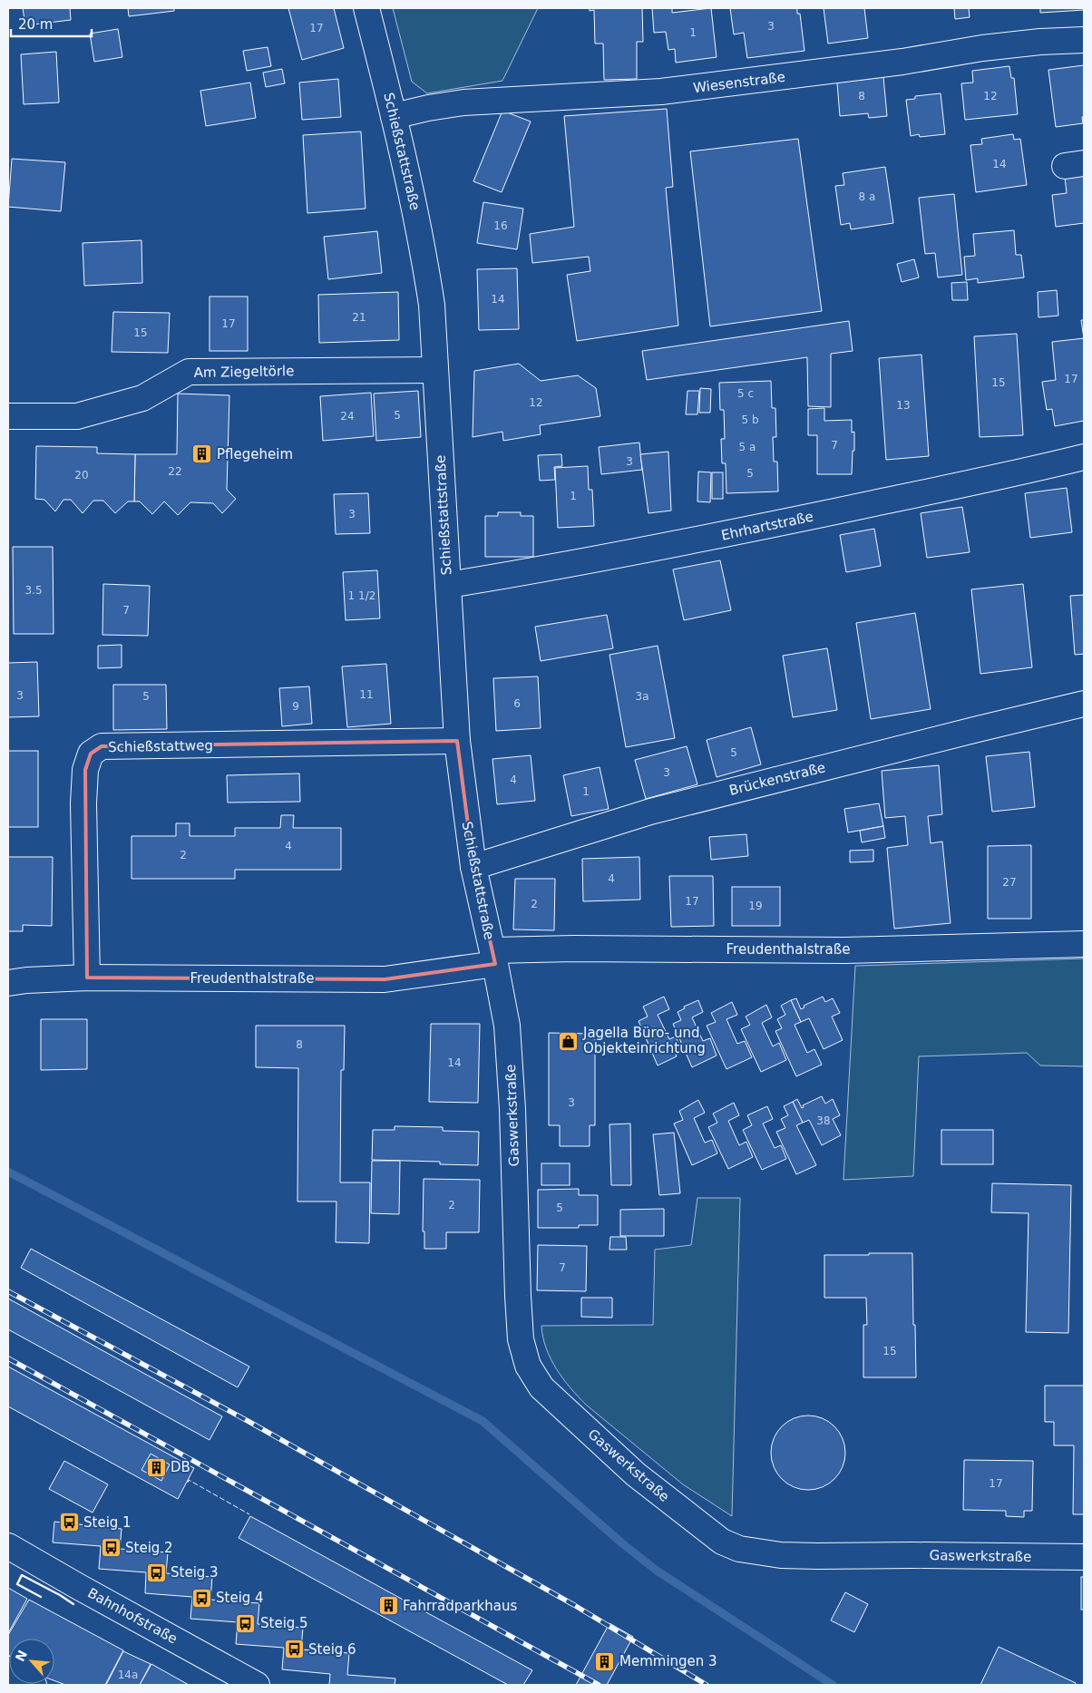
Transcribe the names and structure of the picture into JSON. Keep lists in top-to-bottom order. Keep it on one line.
{"streets":{"street":["Wiesenstraße","Schießstattstraße","Am Ziegeltörle","Ehrhartstraße","Schießstattweg","Brückenstraße","Freudenthalstraße","Gaswerkstraße","Bahnhofstraße"]},"crossings":[["Wiesenstraße","Schießstattstraße"],["Schießstattstraße","Am Ziegeltörle"],["Schießstattstraße","Ehrhartstraße"],["Schießstattstraße","Schießstattweg"],["Schießstattstraße","Brückenstraße"],["Schießstattstraße","Freudenthalstraße"],["Schießstattstraße","Gaswerkstraße"],["Schießstattweg","Freudenthalstraße"]],"places":{"building":["Pflegeheim","DB","Fahrradparkhaus","Memmingen 3"],"shop":["Jagella Büro- und Objekteinrichtung"],"bus stop":["Steig 1","Steig 2","Steig 3","Steig 4","Steig 5","Steig 6"]},"house_numbers":["3","17","1","8","12","14","8 a","16","14","21","17","15","17","15","5 c","12","13","5","24","5 b","7","5 a","3","22","5","20","1","3","3.5","1 1/2","7","11","3","5","3a","6","9","5","3","4","1","4","2","4","27","17","2","19","8","14","3","38","2","5","7","15","17","14a"],"scale_bar":"20 m","north":"top left"}
